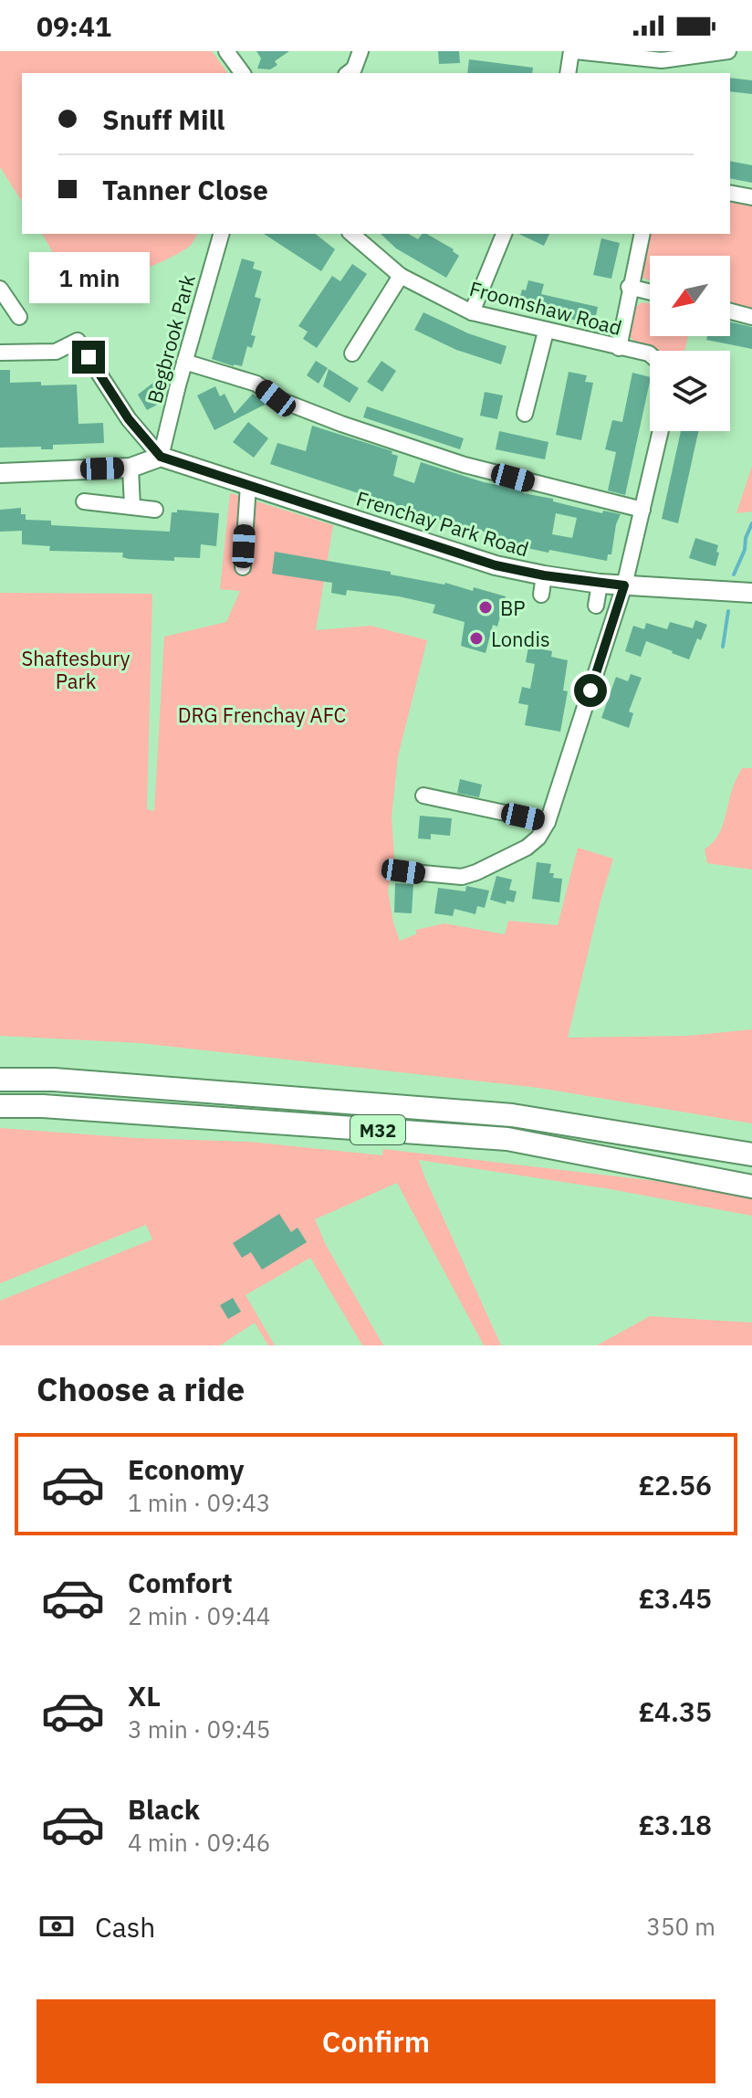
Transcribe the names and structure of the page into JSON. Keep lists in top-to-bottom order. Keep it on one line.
{"streets":{"highway":["M32"],"main road":["Frenchay Park Road"],"street":["Froomshaw Road","Begbrook Park"]},"crossings":[["Begbrook Park","Frenchay Park Road"]],"parks":["Shaftesbury Park","DRG Frenchay AFC"],"places":["BP","Londis"],"north":"bottom left","page":{"status":"09:41","banner":["Snuff Mill","Tanner Close"],"bubble":"1 min","heading":"Choose a ride","list":[{"name":"Economy","note":"1 min · 09:43","value":"£2.56"},{"name":"Comfort","note":"2 min · 09:44","value":"£3.45"},{"name":"XL","note":"3 min · 09:45","value":"£4.35"},{"name":"Black","note":"4 min · 09:46","value":"£3.18"}],"pay":["Cash","350 m"],"buttons":"Confirm"}}
